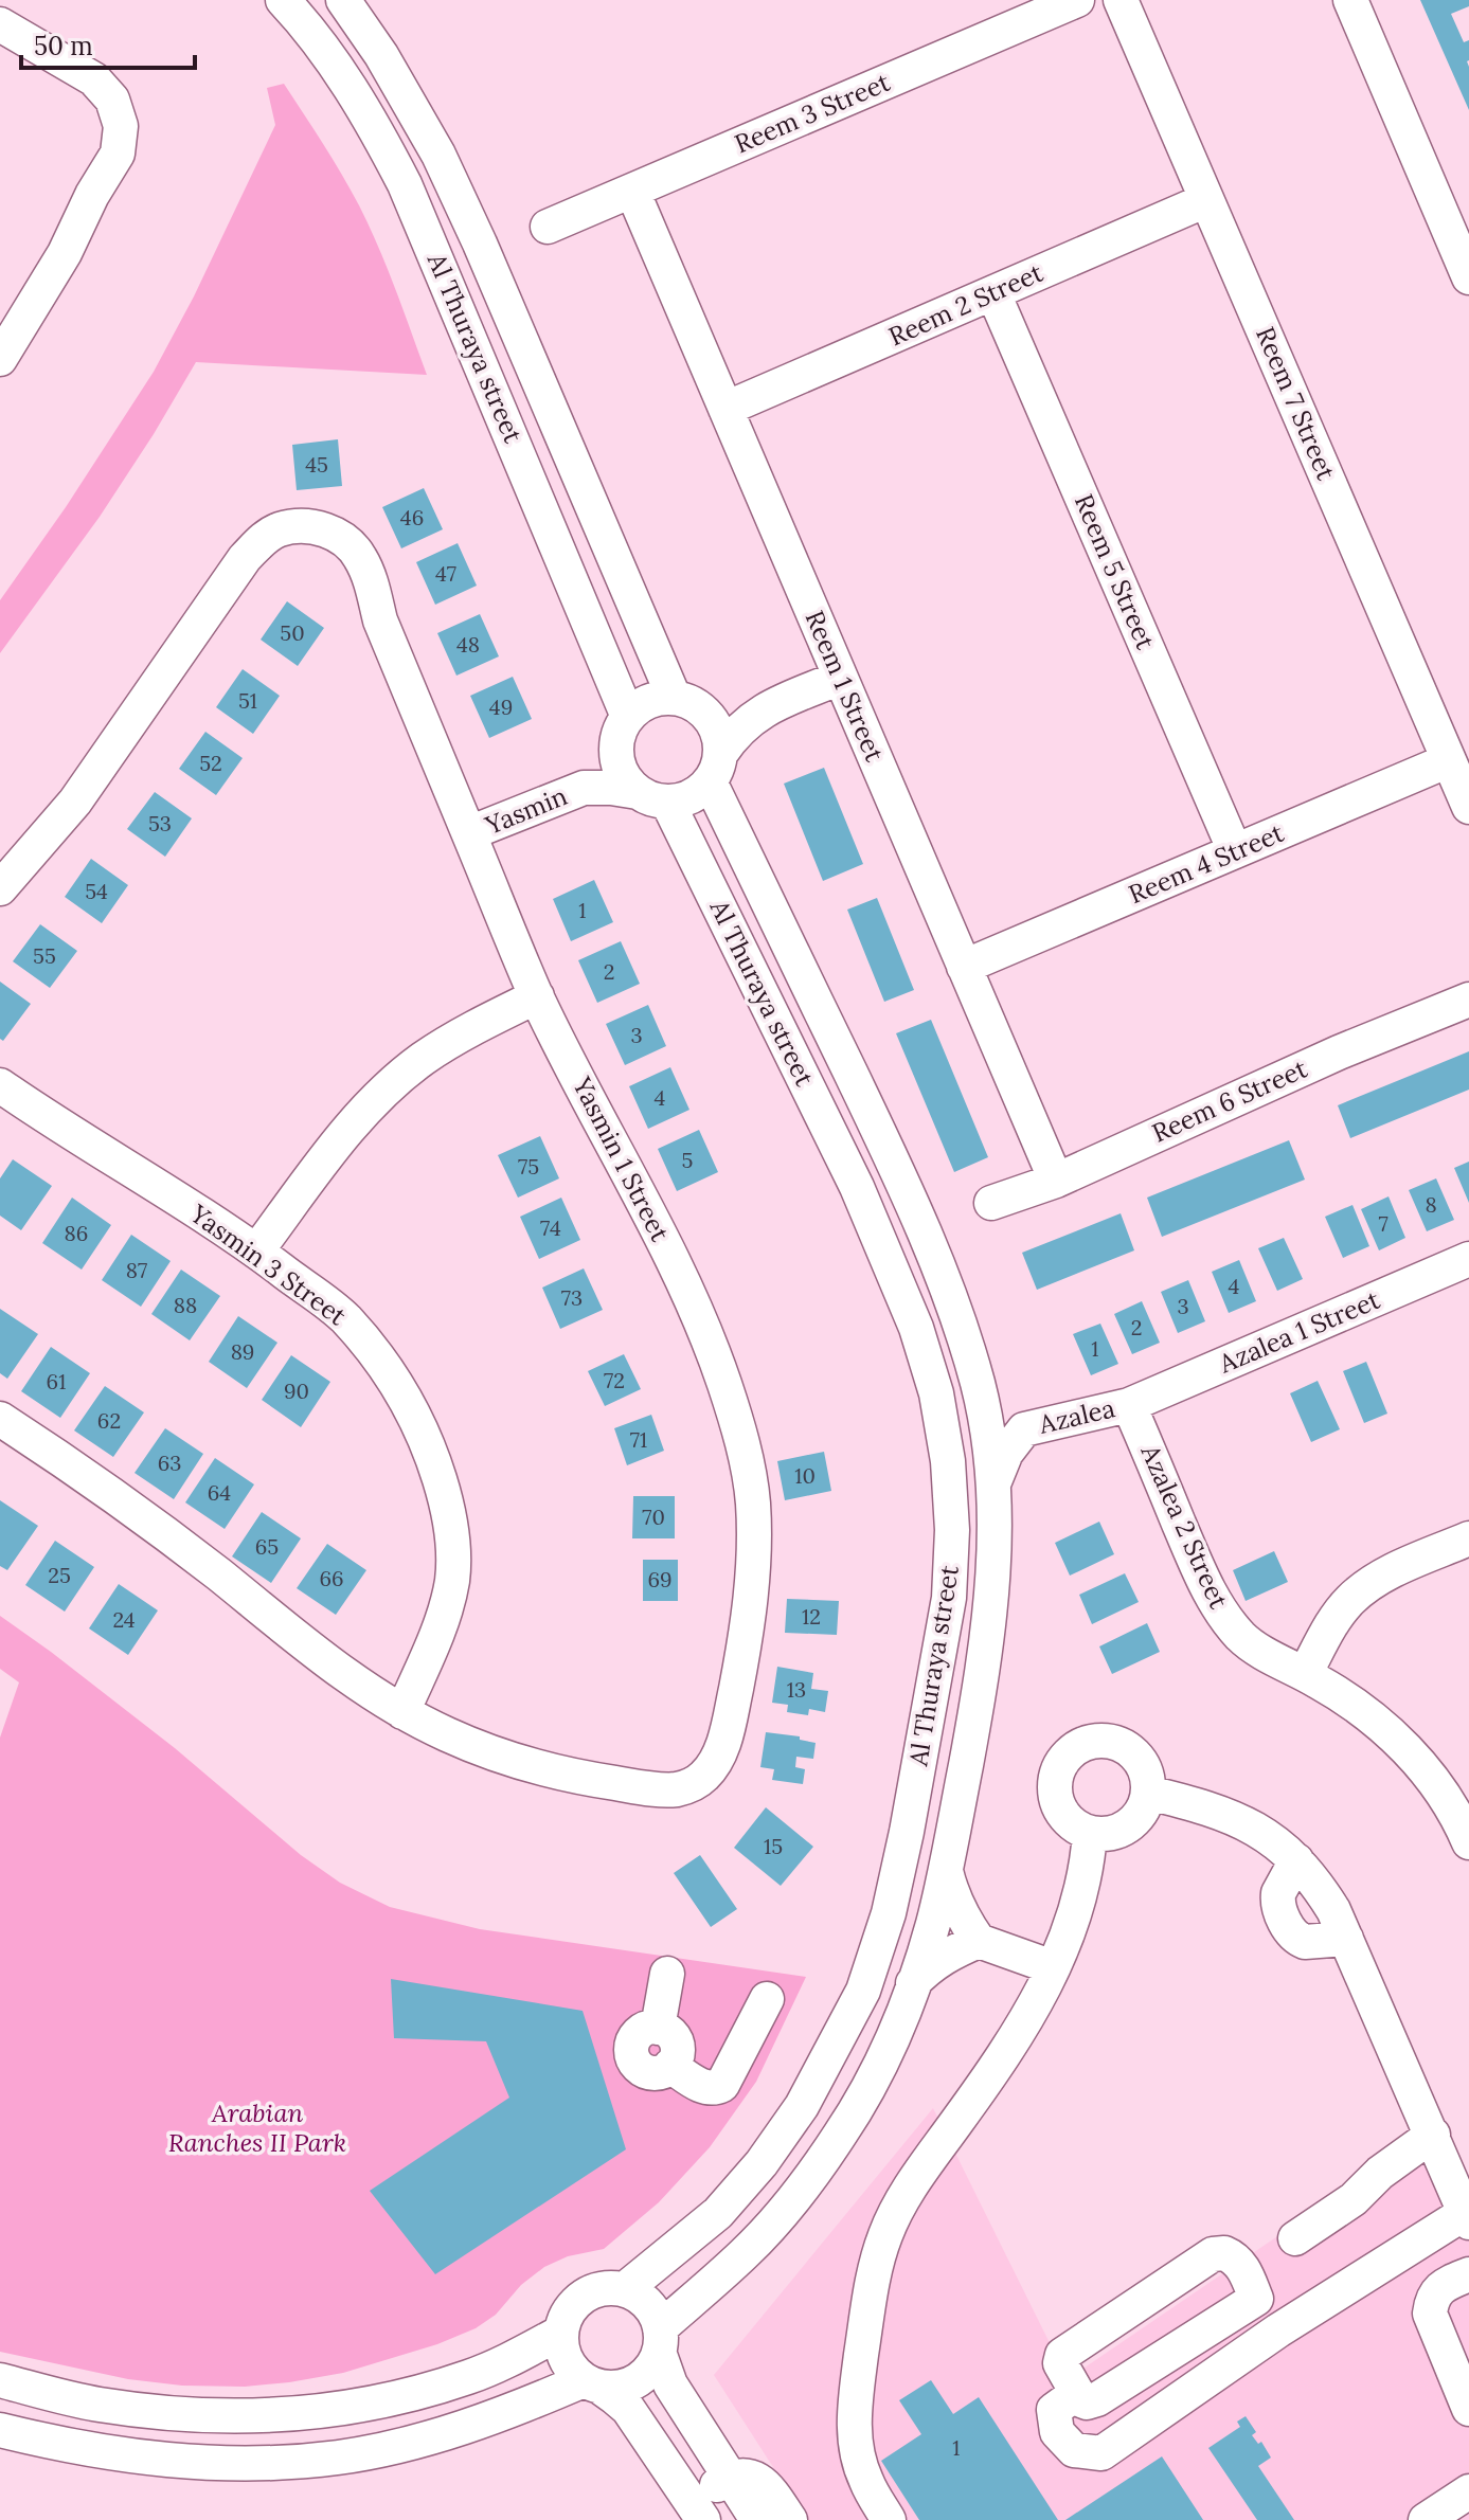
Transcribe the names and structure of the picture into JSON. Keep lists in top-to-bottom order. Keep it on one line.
{"streets":{"street":["Reem 3 Street","Reem 2 Street","Al Thuraya street","Reem 7 Street","Reem 5 Street","Reem 1 Street","Yasmin","Reem 4 Street","Reem 6 Street","Yasmin 1 Street","Yasmin 3 Street","Azalea 1 Street","Azalea","Azalea 2 Street"]},"crossings":[["Reem 3 Street","Reem 1 Street"],["Reem 2 Street","Reem 7 Street"],["Reem 2 Street","Reem 5 Street"],["Reem 2 Street","Reem 1 Street"],["Al Thuraya street","Yasmin"],["Al Thuraya street","Azalea"],["Reem 7 Street","Reem 4 Street"],["Reem 5 Street","Reem 4 Street"],["Reem 1 Street","Reem 4 Street"],["Reem 1 Street","Reem 6 Street"],["Yasmin","Yasmin 1 Street"],["Yasmin 1 Street","Yasmin 3 Street"],["Azalea 1 Street","Azalea"],["Azalea 1 Street","Azalea 2 Street"],["Azalea","Azalea 2 Street"]],"parks":["Arabian Ranches II Park"],"house_numbers":["45","46","47","50","48","51","49","52","53","54","1","55","2","3","4","5","75","8","7","74","86","87","4","73","88","3","2","1","89","72","61","90","62","71","63","10","64","70","65","25","66","69","12","24","13","15","1"],"scale_bar":"50 m"}
